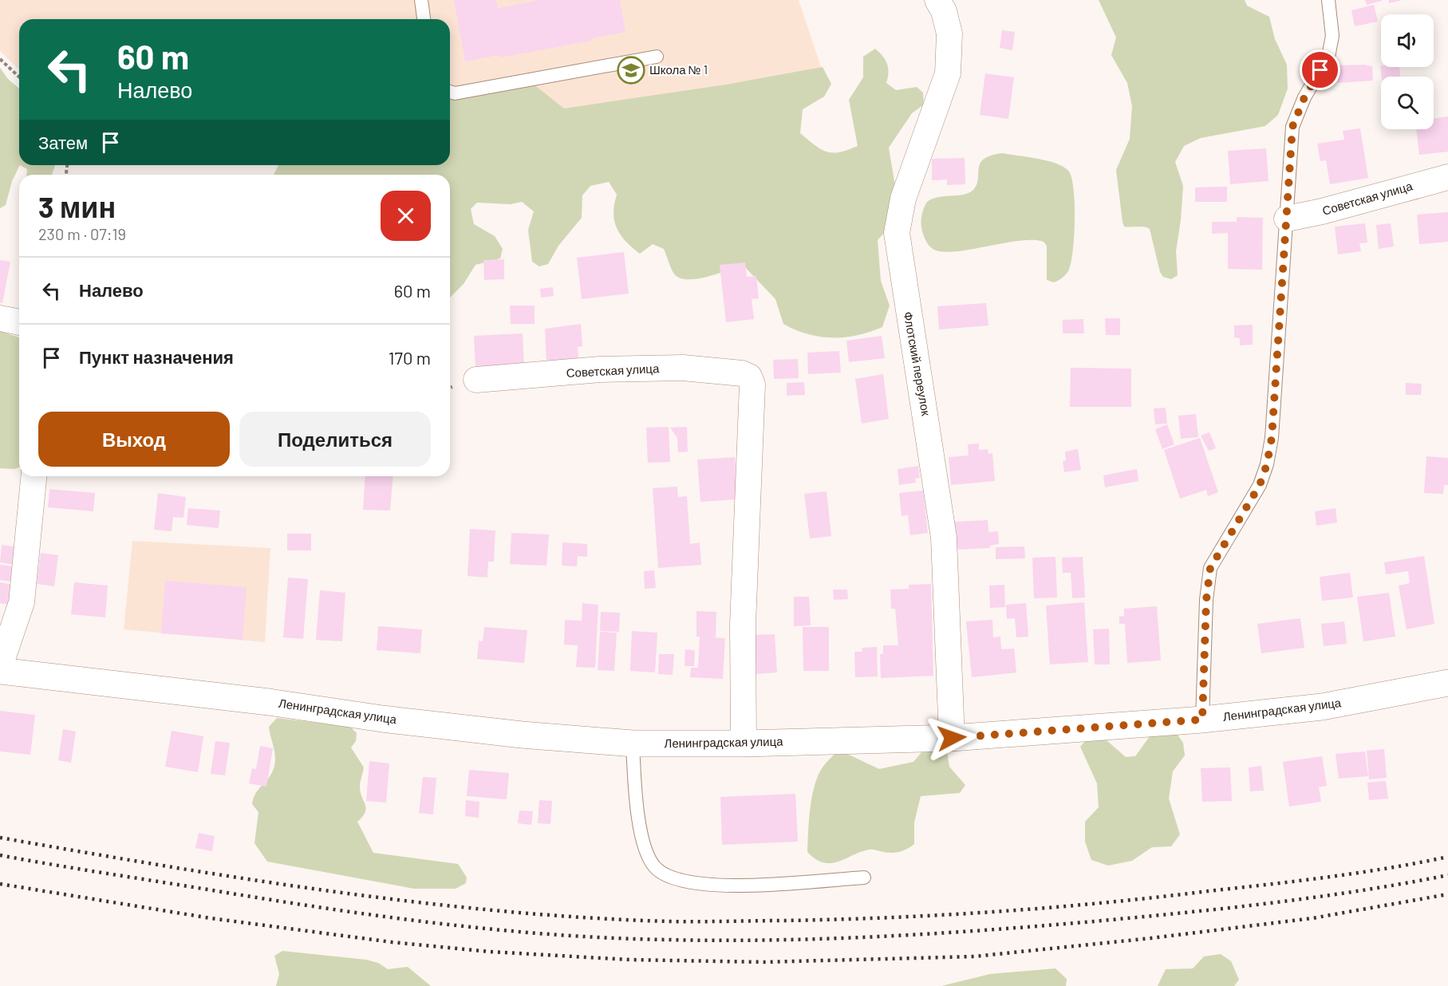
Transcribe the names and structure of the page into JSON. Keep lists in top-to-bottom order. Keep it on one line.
{"streets":{"main road":["Ленинградская улица"],"street":["Советская улица","Флотский переулок"]},"crossings":[["Советская улица","Ленинградская улица"],["Флотский переулок","Ленинградская улица"]],"places":{"school or university":["Школа № 1"]},"page":{"turn":["60 m","Налево"],"then":"Затем","heading":["3 мин","230 m · 07:19"],"list":[{"name":"Налево","value":"60 m"},{"name":"Пункт назначения","value":"170 m"}],"buttons":["Выход","Поделиться"]}}
